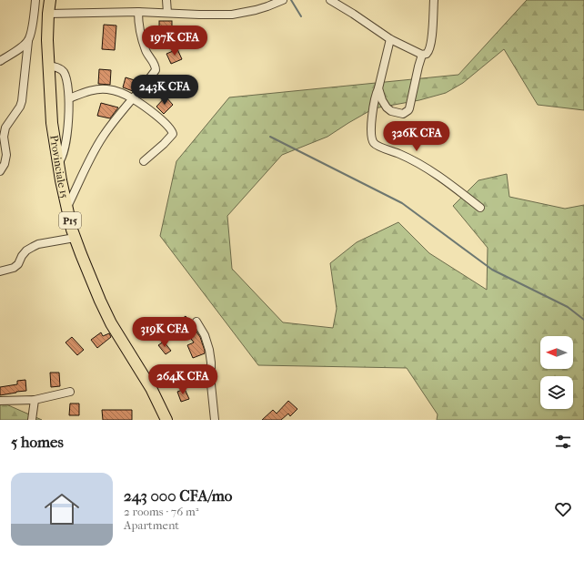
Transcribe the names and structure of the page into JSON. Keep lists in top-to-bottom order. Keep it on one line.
{"streets":{"main road":["Provinciale 15","P15"]},"north":"left","page":{"price":["197K CFA","243K CFA","326K CFA","319K CFA","264K CFA"],"heading":"5 homes","list":[{"name":"243 000 CFA/mo","note":"2 rooms · 76 m² · Apartment"}]}}
